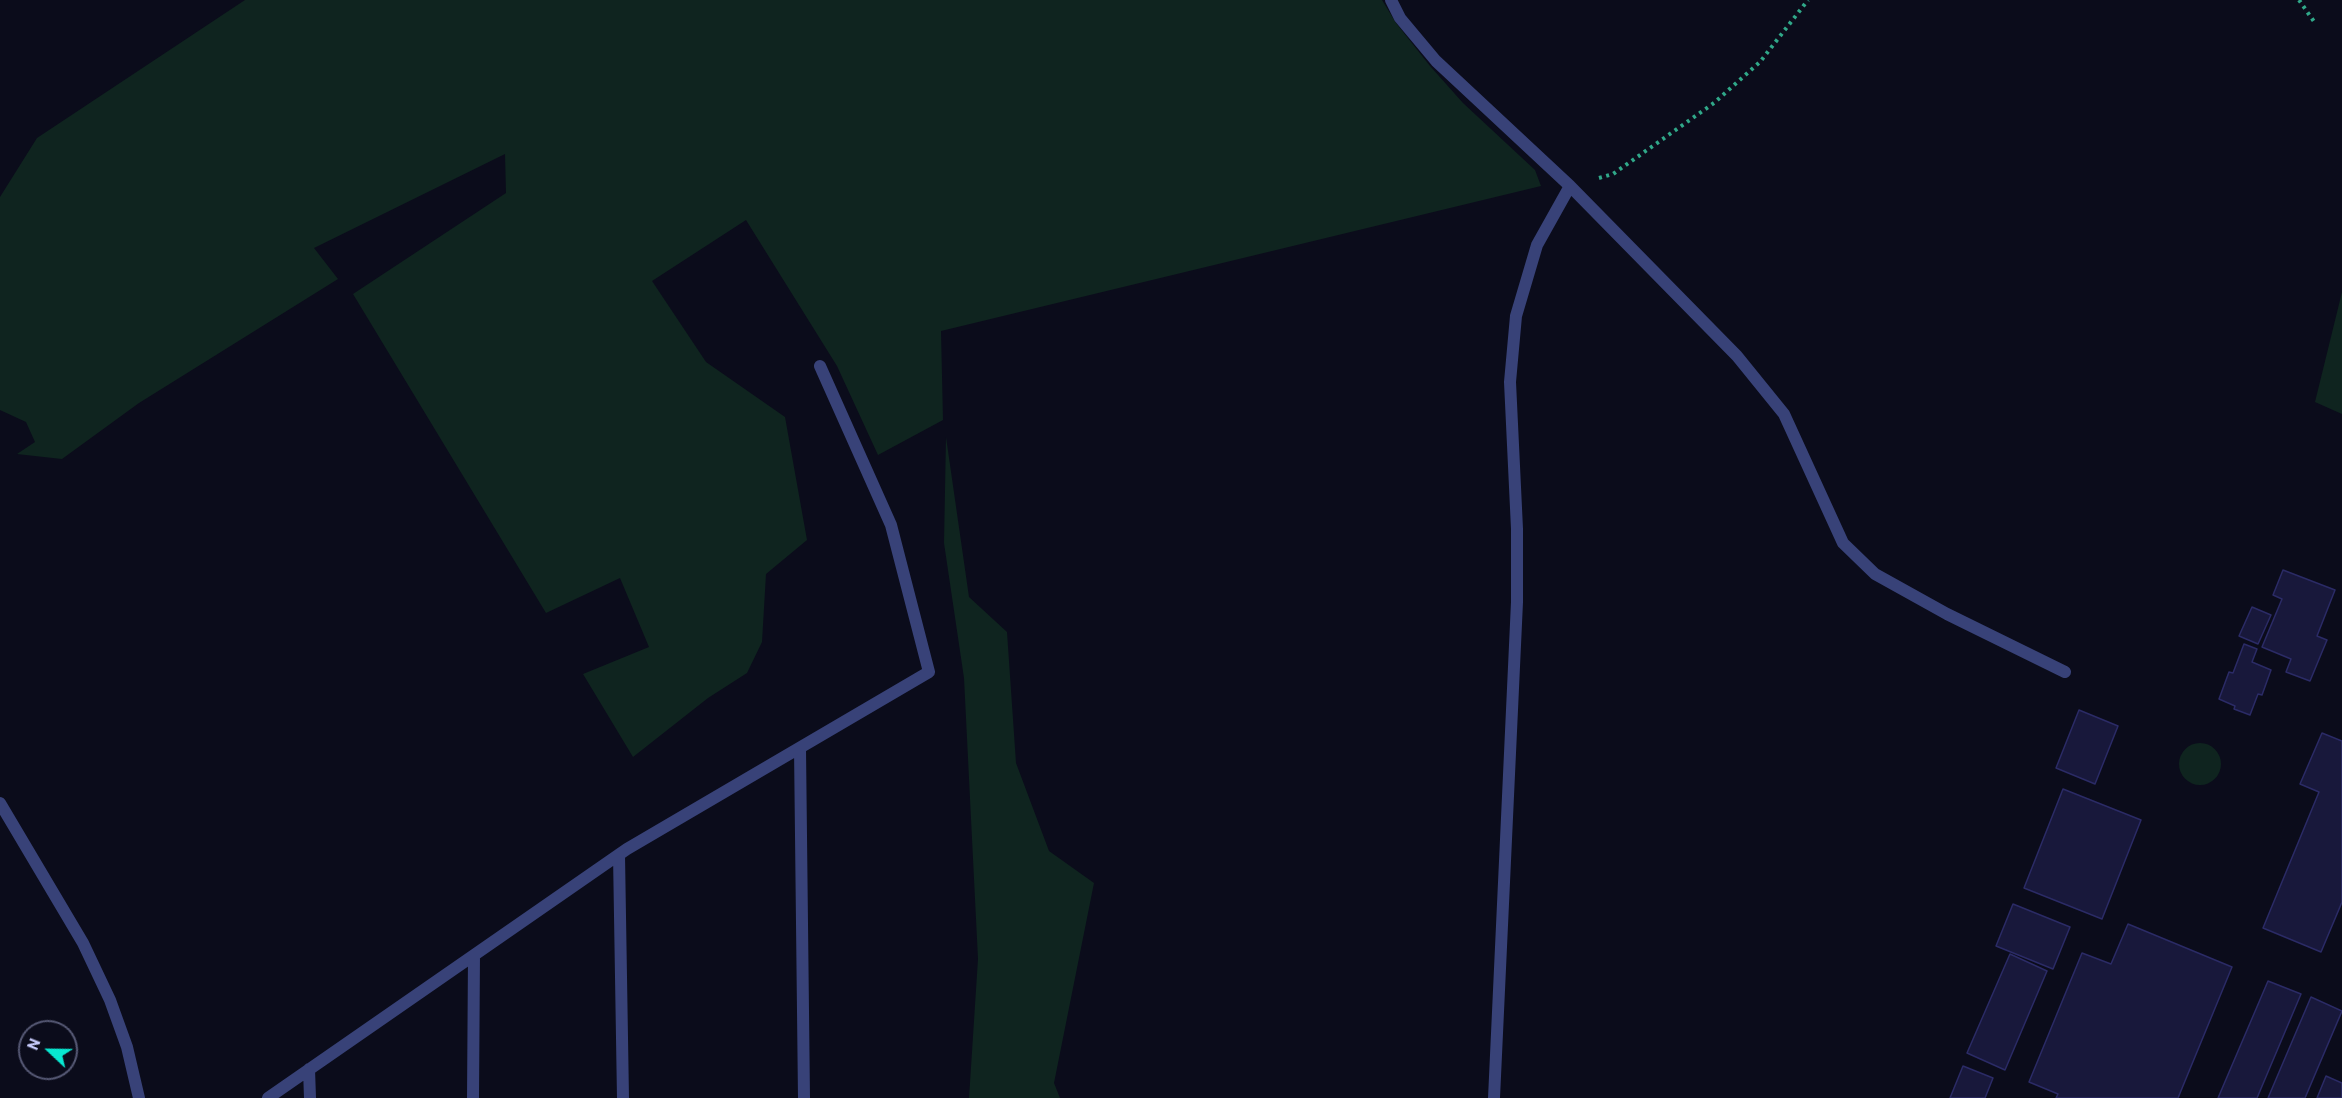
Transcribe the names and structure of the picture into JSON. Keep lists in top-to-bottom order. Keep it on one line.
{"north":"left"}
